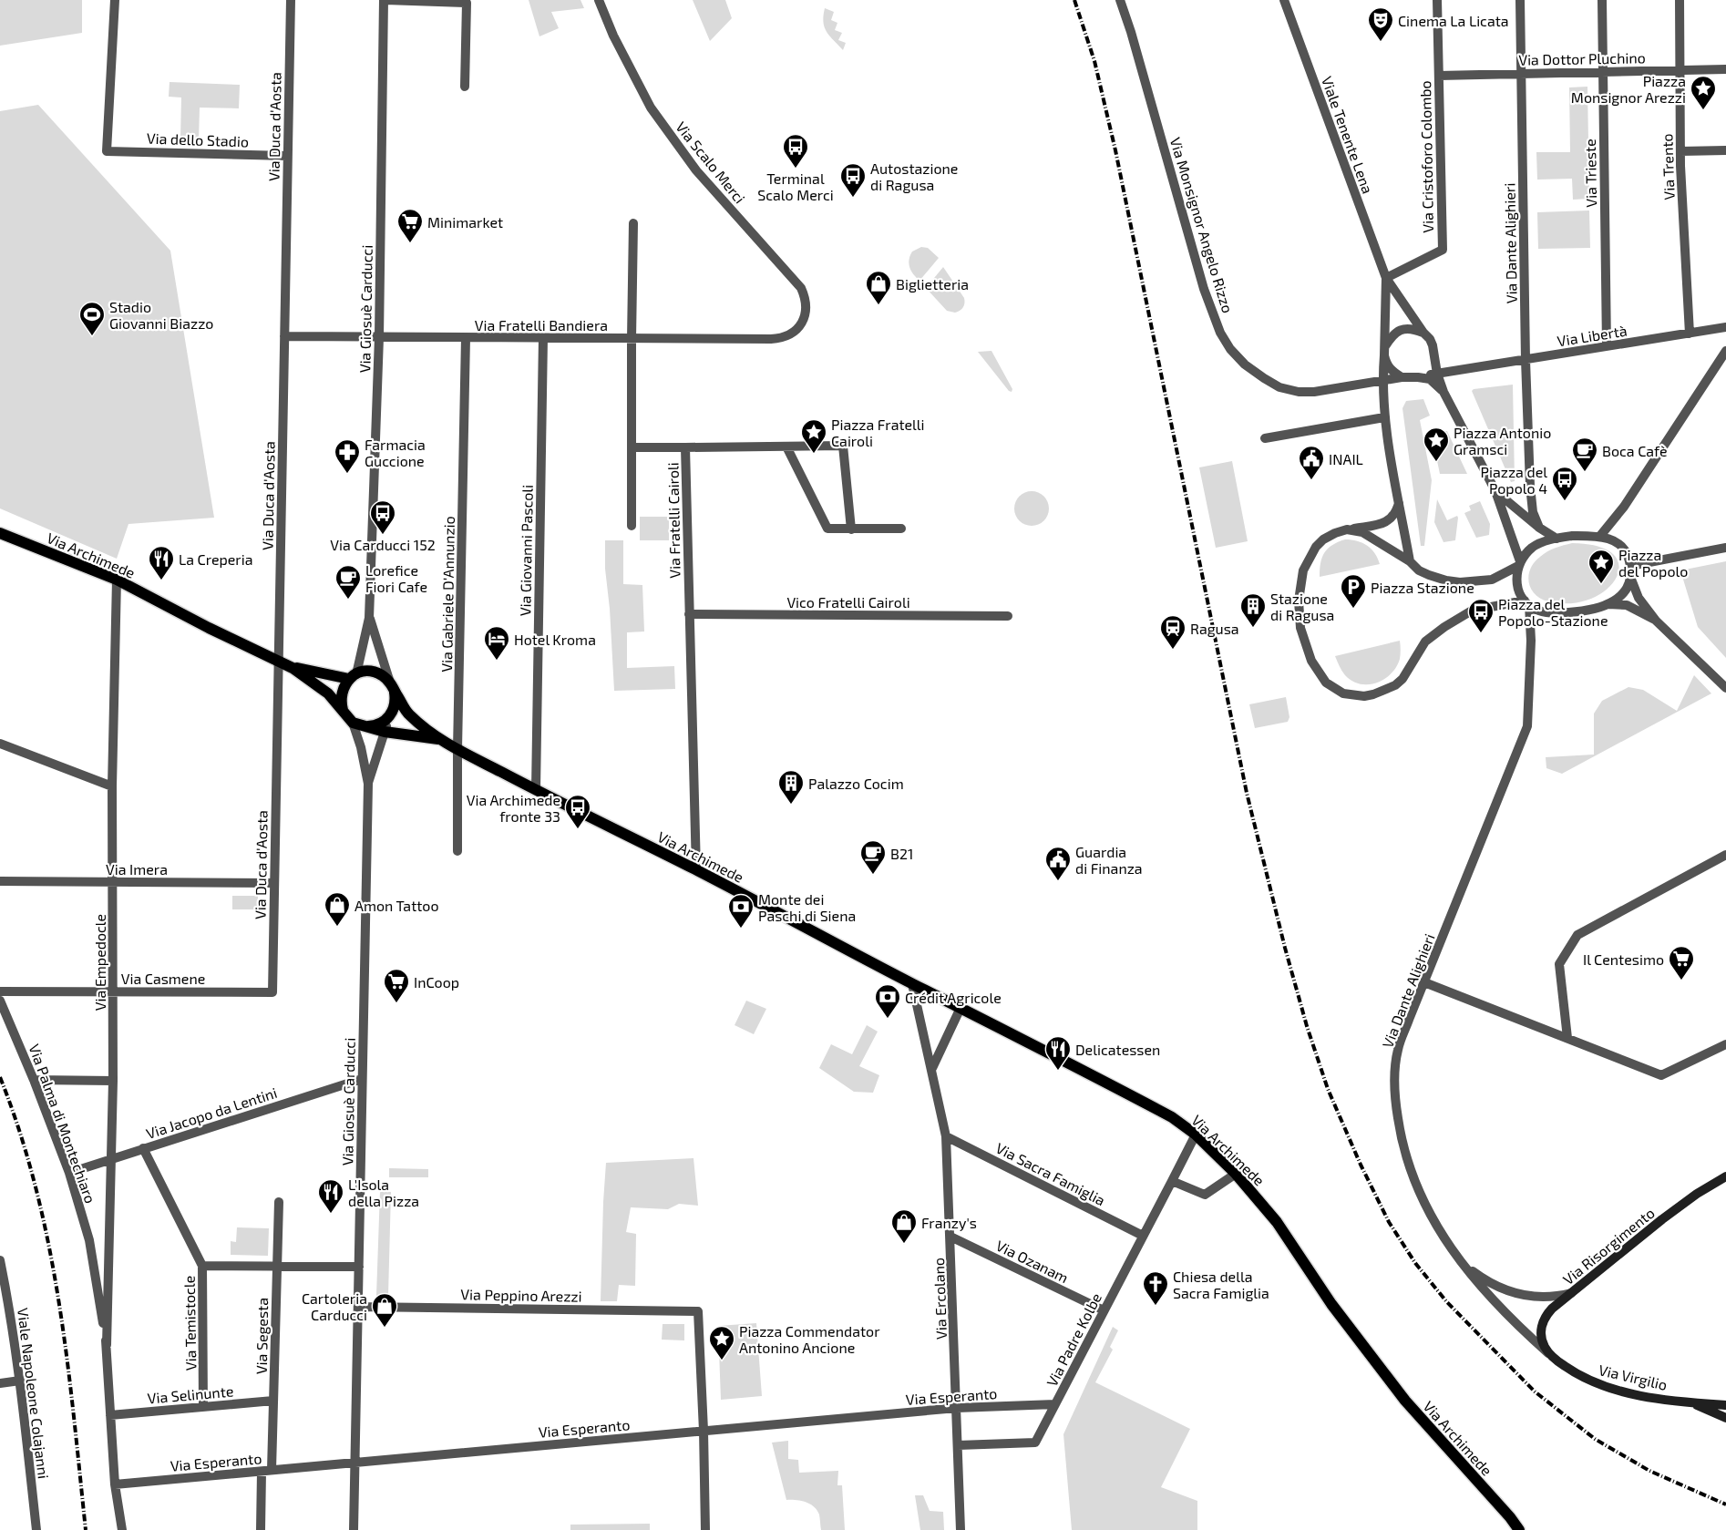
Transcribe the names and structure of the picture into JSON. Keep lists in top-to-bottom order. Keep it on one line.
{"streets":{"main road":["Via Archimede","Via Risorgimento","Via Virgilio"],"street":["Via Dottor Pluchino","Via Duca d'Aosta","Viale Tenente Lena","Via dello Stadio","Via Cristoforo Colombo","Via Scalo Merci","Via Trento","Via Trieste","Via Monsignor Angelo Rizzo","Via Dante Alighieri","Via Giosuè Carducci","Via Fratelli Bandiera","Via Libertà","Via Fratelli Cairoli","Via Giovanni Pascoli","Via Gabriele D'Annunzio","Vico Fratelli Cairoli","Via Imera","Via Empedocle","Via Casmene","Via Jacopo da Lentini","Via Palma di Montechiaro","Via Sacra Famiglia","Via Ozanam","Via Peppino Arezzi","Via Ercolano","Via Temistocle","Via Segesta","Via Padre Kolbe","Viale Napoleone Colajanni","Via Selinunte","Via Esperanto"]},"crossings":[["Via Dottor Pluchino","Via Cristoforo Colombo"],["Via Dottor Pluchino","Via Trento"],["Via Dottor Pluchino","Via Trieste"],["Via Dottor Pluchino","Via Dante Alighieri"],["Via Duca d'Aosta","Via dello Stadio"],["Via Duca d'Aosta","Via Fratelli Bandiera"],["Via Duca d'Aosta","Via Archimede"],["Via Duca d'Aosta","Via Imera"],["Via Duca d'Aosta","Via Casmene"],["Viale Tenente Lena","Via Cristoforo Colombo"],["Via Scalo Merci","Via Fratelli Bandiera"],["Via Trento","Via Libertà"],["Via Trieste","Via Libertà"],["Via Monsignor Angelo Rizzo","Via Libertà"],["Via Dante Alighieri","Via Libertà"],["Via Dante Alighieri","Via Risorgimento"],["Via Dante Alighieri","Via Virgilio"],["Via Giosuè Carducci","Via Fratelli Bandiera"],["Via Giosuè Carducci","Via Jacopo da Lentini"],["Via Giosuè Carducci","Via Peppino Arezzi"],["Via Giosuè Carducci","Via Esperanto"],["Via Fratelli Bandiera","Via Giovanni Pascoli"],["Via Fratelli Bandiera","Via Gabriele D'Annunzio"],["Via Fratelli Cairoli","Via Archimede"],["Via Fratelli Cairoli","Vico Fratelli Cairoli"],["Via Giovanni Pascoli","Via Archimede"],["Via Archimede","Via Gabriele D'Annunzio"],["Via Archimede","Via Empedocle"],["Via Archimede","Via Ercolano"],["Via Archimede","Via Padre Kolbe"],["Via Imera","Via Empedocle"],["Via Empedocle","Via Casmene"],["Via Empedocle","Via Jacopo da Lentini"],["Via Empedocle","Via Palma di Montechiaro"],["Via Jacopo da Lentini","Via Palma di Montechiaro"],["Via Palma di Montechiaro","Via Selinunte"],["Via Palma di Montechiaro","Via Esperanto"],["Via Sacra Famiglia","Via Ercolano"],["Via Sacra Famiglia","Via Padre Kolbe"],["Via Risorgimento","Via Virgilio"],["Via Ozanam","Via Ercolano"],["Via Ozanam","Via Padre Kolbe"],["Via Peppino Arezzi","Via Esperanto"],["Via Ercolano","Via Padre Kolbe"],["Via Ercolano","Via Esperanto"],["Via Temistocle","Via Selinunte"],["Via Segesta","Via Selinunte"],["Via Segesta","Via Esperanto"],["Via Padre Kolbe","Via Esperanto"]],"places":{"theatre":["Cinema La Licata"],"place":["Piazza Monsignor Arezzi","Piazza Fratelli Cairoli","Piazza Antonio Gramsci","Piazza del Popolo","Piazza Commendator Antonino Ancione"],"bus stop":["Terminal Scalo Merci","Autostazione di Ragusa","Piazza del Popolo 4","Via Carducci 152","Piazza del Popolo-Stazione","Via Archimede fronte 33"],"supermarket":["Minimarket","Il Centesimo","InCoop"],"shop":["Biglietteria","Amon Tattoo","Franzy's","Cartoleria Carducci"],"sports":["Stadio Giovanni Biazzo"],"cafe":["Boca Cafè","Lorefice Fiori Cafe","B21"],"pharmacy":["Farmacia Guccione"],"public building":["INAIL","Guardia di Finanza"],"restaurant":["La Creperia","Delicatessen","L'Isola della Pizza"],"parking":["Piazza Stazione"],"building":["Stazione di Ragusa","Palazzo Cocim"],"station":["Ragusa"],"hotel":["Hotel Kroma"],"bank":["Monte dei Paschi di Siena","Crédit Agricole"],"church":["Chiesa della Sacra Famiglia"]}}
